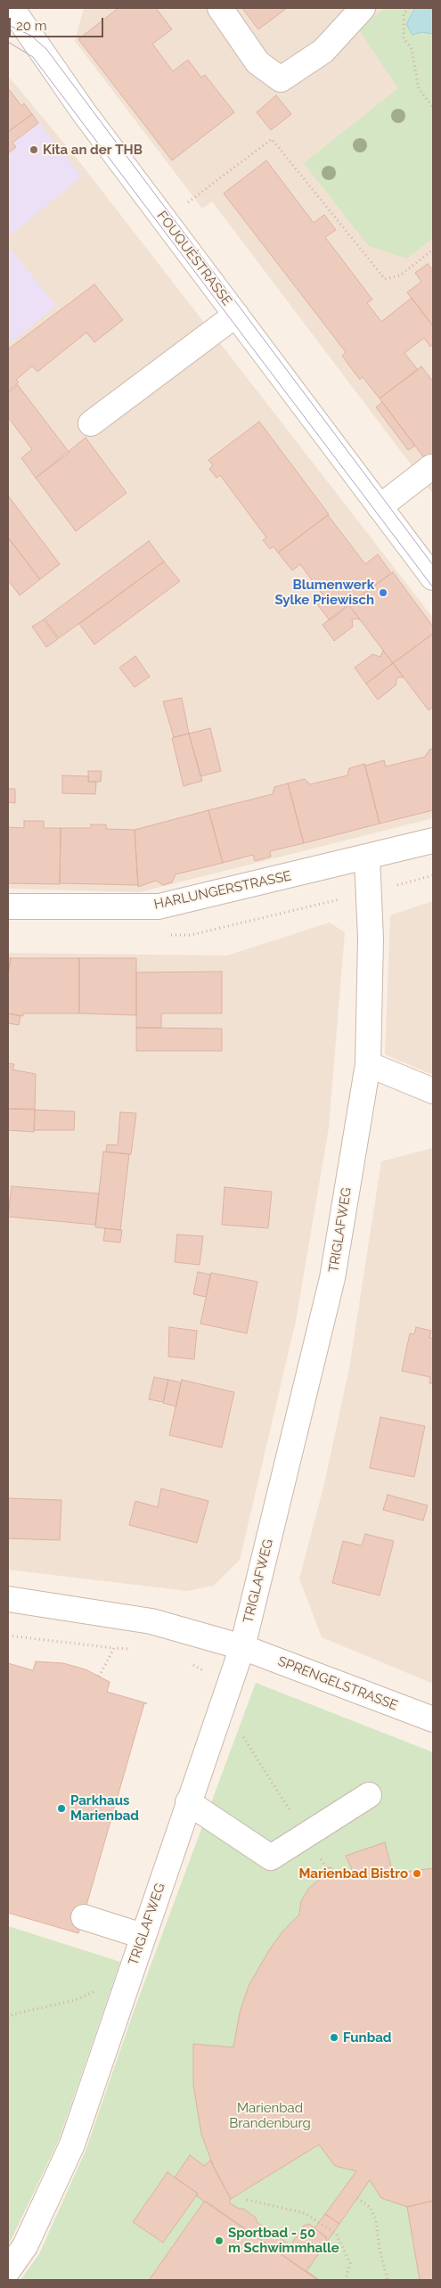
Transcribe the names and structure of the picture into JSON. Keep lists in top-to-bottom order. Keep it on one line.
{"streets":{"street":["FOUQUÉSTRASSE","HARLUNGERSTRASSE","TRIGLAFWEG","SPRENGELSTRASSE"]},"crossings":[["HARLUNGERSTRASSE","TRIGLAFWEG"],["TRIGLAFWEG","SPRENGELSTRASSE"]],"parks":["Marienbad Brandenburg"],"places":["Kita an der THB","Blumenwerk Sylke Priewisch","Parkhaus Marienbad","Marienbad Bistro","Funbad","Sportbad - 50 m Schwimmhalle"],"scale_bar":"20 m"}
